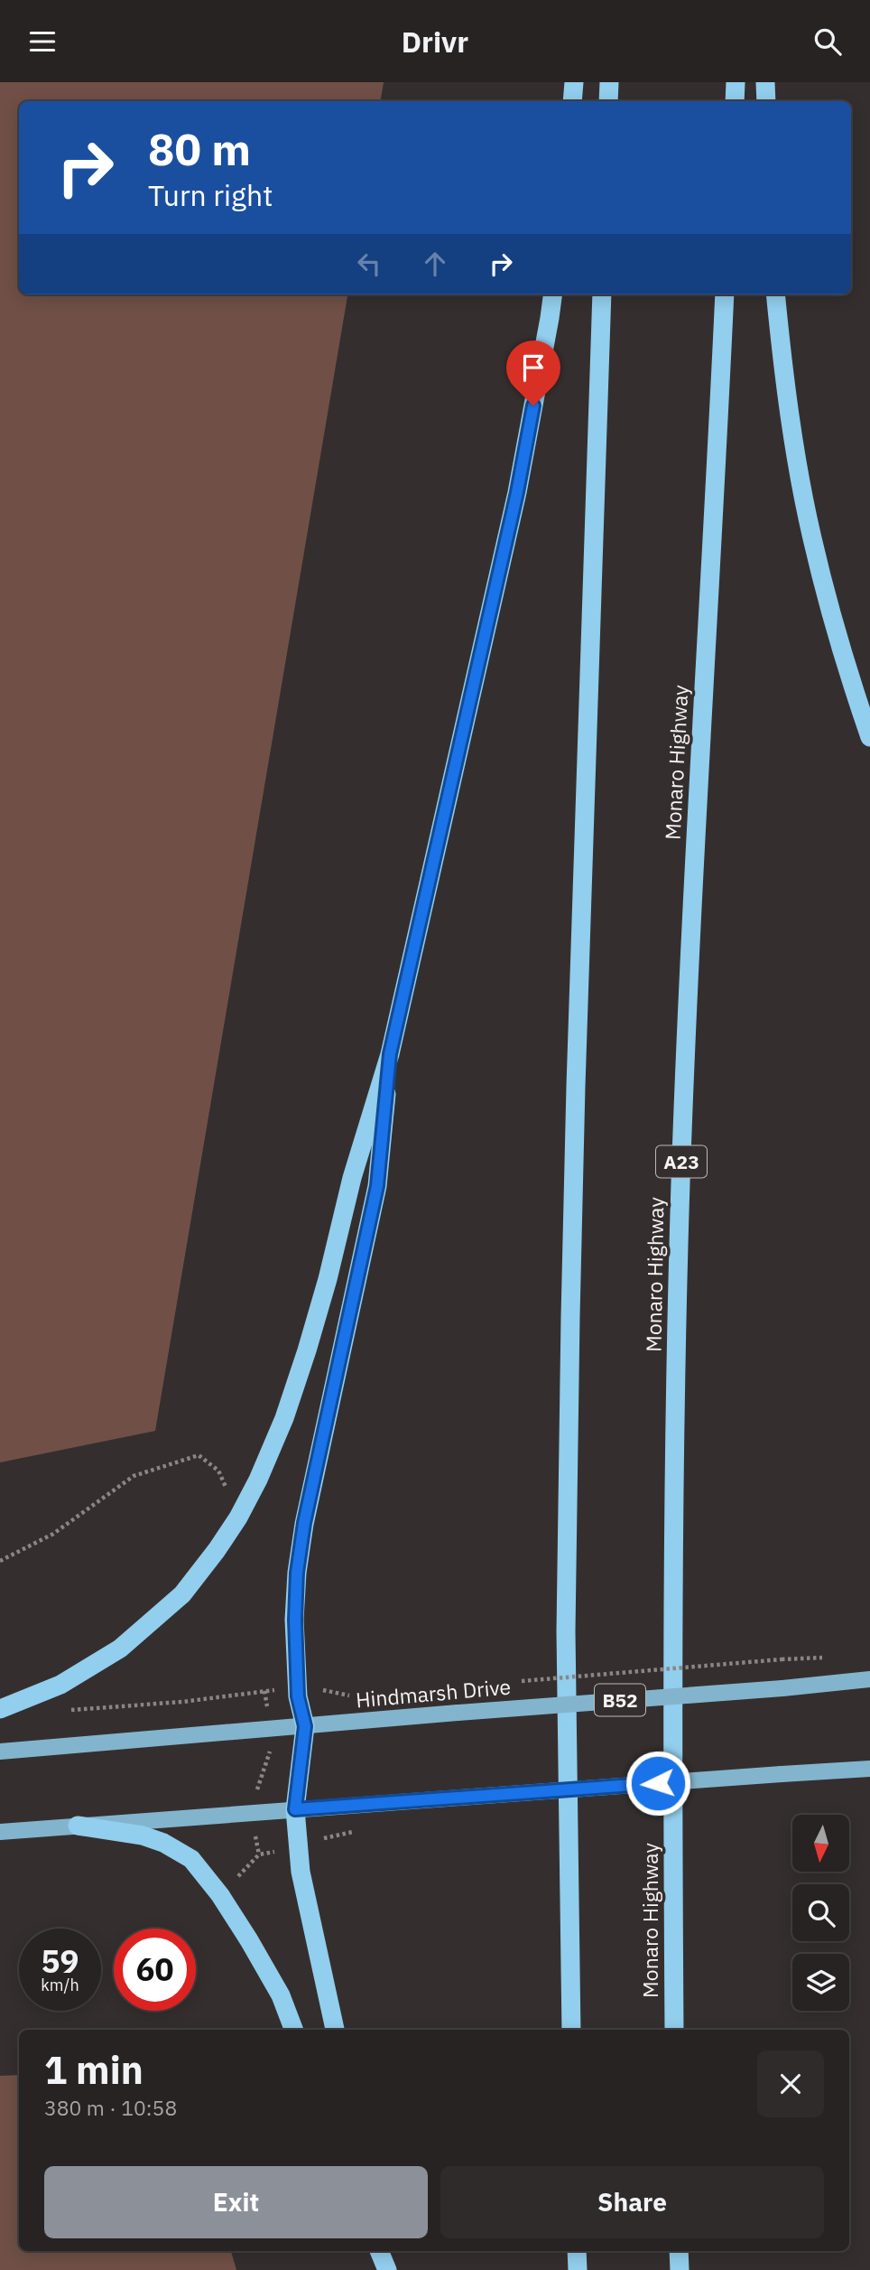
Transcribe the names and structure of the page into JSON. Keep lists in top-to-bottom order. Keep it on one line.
{"streets":{"highway":["Monaro Highway","A23"],"main road":["Hindmarsh Drive","B52"]},"north":"bottom","page":{"header":"Drivr","turn":["80 m","Turn right"],"speed":"59 km/h","limit":"60","heading":["1 min","380 m · 10:58"],"buttons":["Exit","Share"]}}
